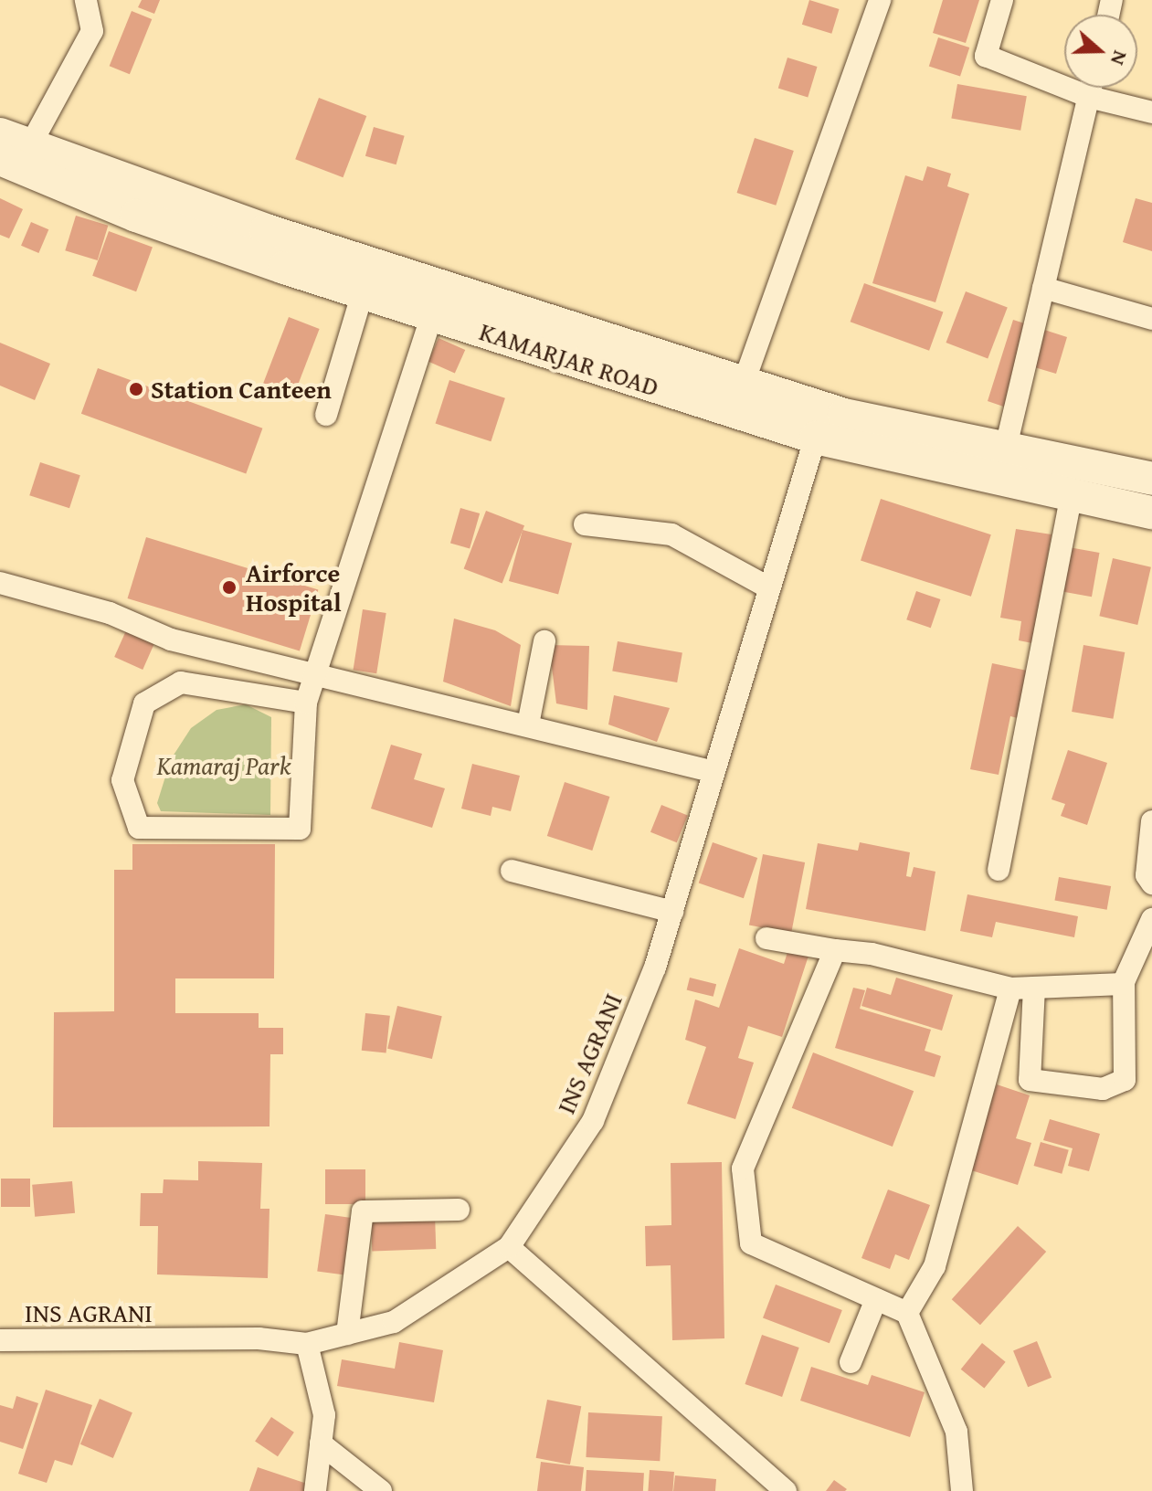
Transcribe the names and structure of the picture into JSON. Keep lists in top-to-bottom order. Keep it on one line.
{"streets":{"main road":["KAMARJAR ROAD"],"street":["INS AGRANI"]},"crossings":[["KAMARJAR ROAD","INS AGRANI"]],"parks":["Kamaraj Park"],"places":["Station Canteen","Airforce Hospital"],"north":"right"}
